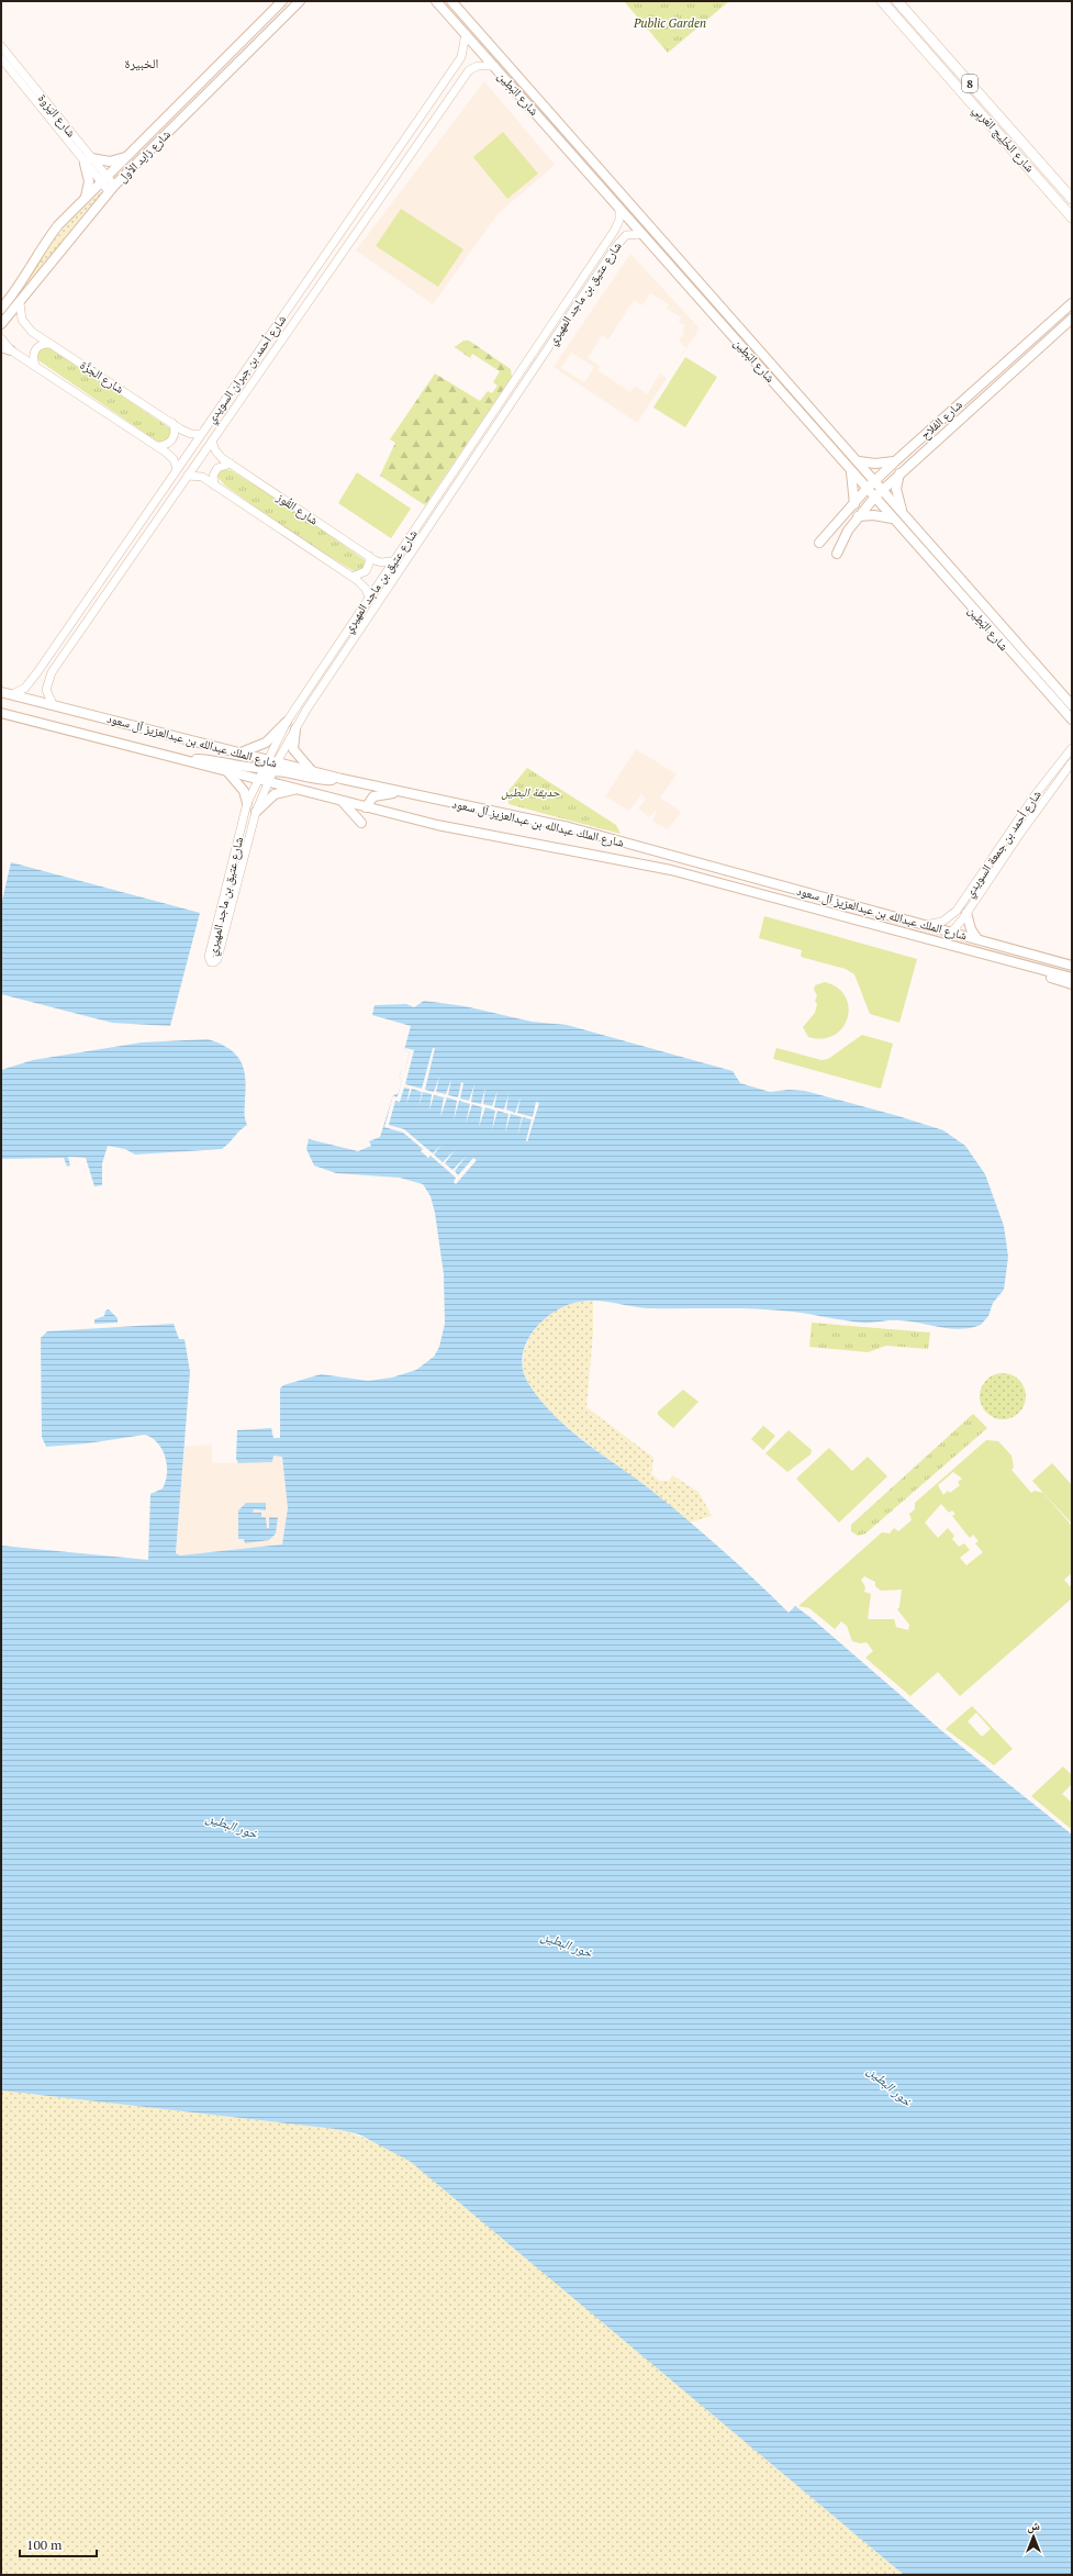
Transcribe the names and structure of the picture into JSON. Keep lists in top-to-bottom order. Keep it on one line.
{"streets":{"highway":["8","شارع الخَلِيج العَربِي"],"main road":["شارع البَطِين","شارع زايد الأول","شارع الفلاح","شارع الملك عبدالله بن عبدالعزيز آل سعود"],"street":["شارع اليَزوة","شارع عتيق بن ماجد المهيري","شارع أحمد بن جبران السويدي","شارع الجَزَّة","شارع القُوز","شارع أحمد بن جمعة السويدي"]},"crossings":[["شارع البَطِين","شارع عتيق بن ماجد المهيري"],["شارع البَطِين","شارع أحمد بن جبران السويدي"],["شارع البَطِين","شارع الفلاح"],["شارع اليَزوة","شارع زايد الأول"],["شارع زايد الأول","شارع الجَزَّة"],["شارع عتيق بن ماجد المهيري","شارع القُوز"],["شارع عتيق بن ماجد المهيري","شارع الملك عبدالله بن عبدالعزيز آل سعود"],["شارع أحمد بن جبران السويدي","شارع الجَزَّة"],["شارع أحمد بن جبران السويدي","شارع القُوز"],["شارع أحمد بن جبران السويدي","شارع الملك عبدالله بن عبدالعزيز آل سعود"],["شارع الملك عبدالله بن عبدالعزيز آل سعود","شارع أحمد بن جمعة السويدي"]],"districts":["الخبيرة"],"water":["خور البطين"],"parks":["Public Garden","حديقة البطين"],"scale_bar":"100 m","north":"top"}
